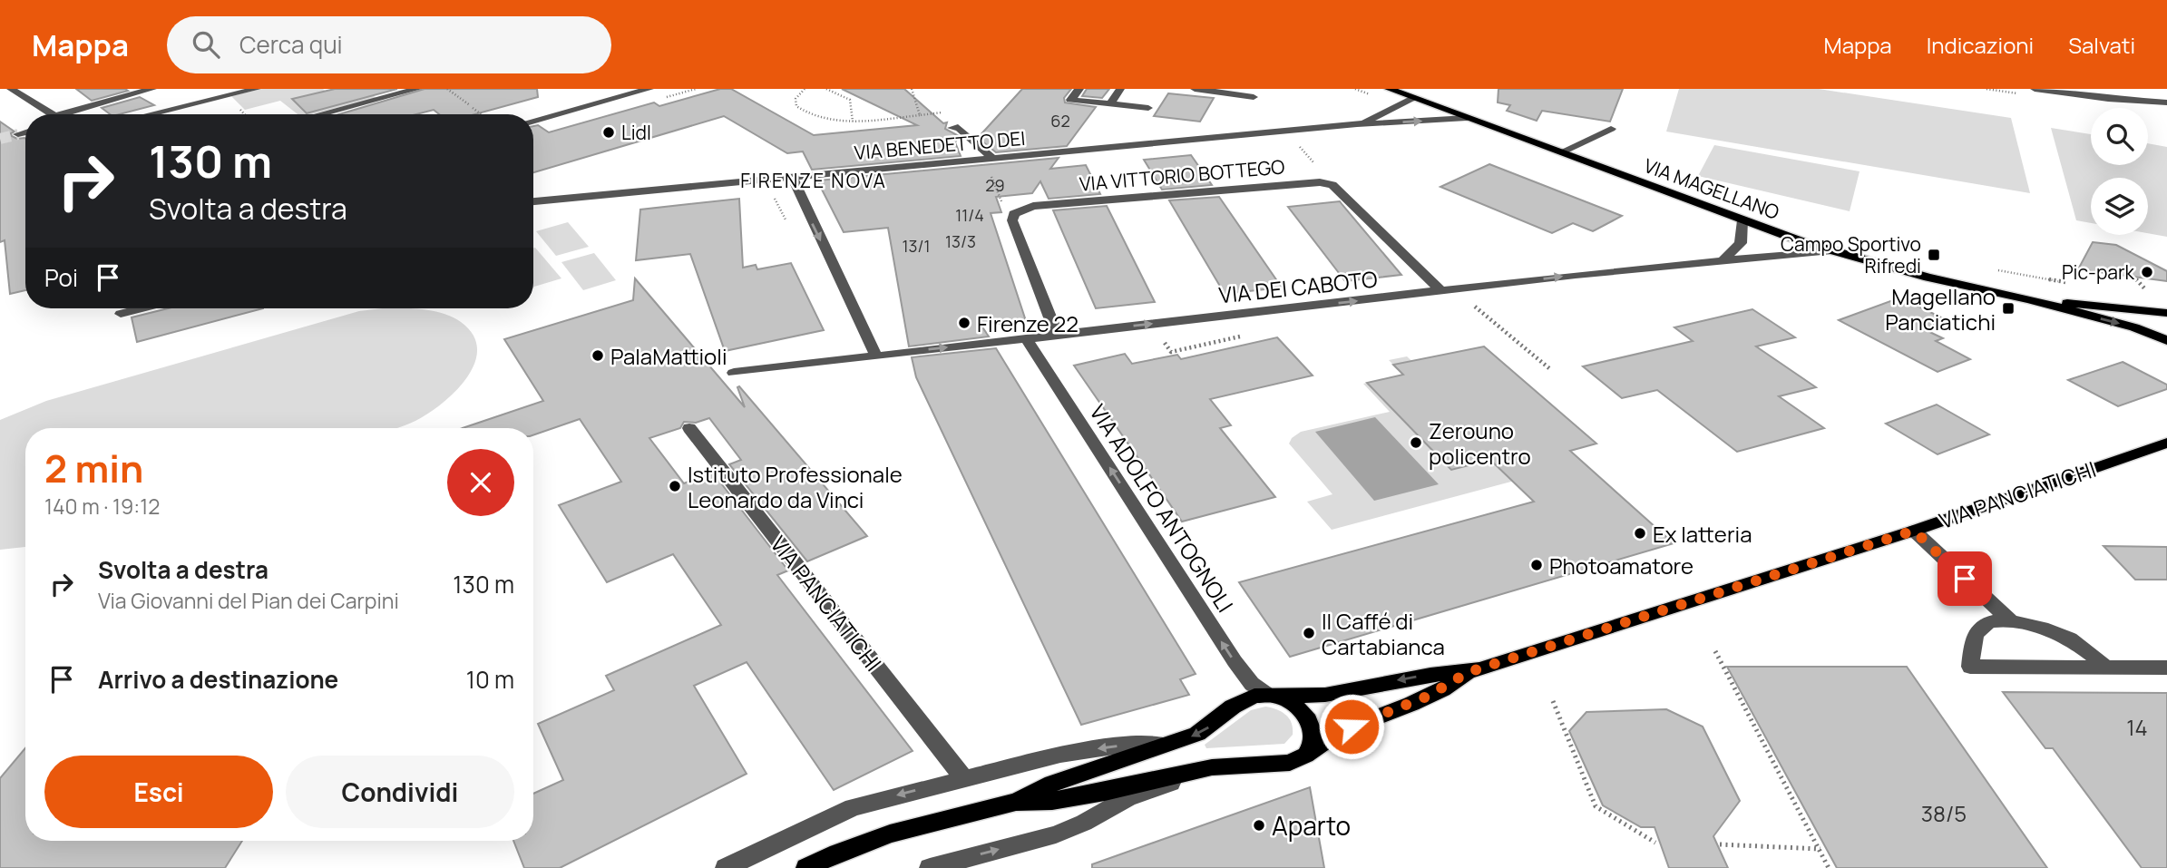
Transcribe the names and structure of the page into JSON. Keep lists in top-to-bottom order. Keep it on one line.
{"streets":{"main road":["VIA MAGELLANO","VIA PANCIATICHI"],"street":["VIA BENEDETTO DEI","VIA VITTORIO BOTTEGO","VIA DEI CABOTO","VIA ADOLFO ANTOGNOLI"]},"crossings":[["VIA BENEDETTO DEI","VIA MAGELLANO"],["VIA MAGELLANO","VIA DEI CABOTO"],["VIA DEI CABOTO","VIA ADOLFO ANTOGNOLI"],["VIA PANCIATICHI","VIA ADOLFO ANTOGNOLI"]],"one_way":["VIA DEI CABOTO","VIA ADOLFO ANTOGNOLI"],"districts":["FIRENZE NOVA"],"places":{"other":["Lidl","Pic-park","Firenze 22","PalaMattioli","Zerouno policentro","Istituto Professionale Leonardo da Vinci","Ex latteria","Photoamatore","Il Caffé di Cartabianca","Aparto"],"transit":["Campo Sportivo Rifredi","Magellano Panciatichi"]},"house_numbers":["62","29","11/4","13/3","13/1","14","38/5"],"page":{"header":"Mappa","search":"Cerca qui","nav":["Mappa","Indicazioni","Salvati"],"turn":["130 m","Svolta a destra"],"then":"Poi","heading":["2 min","140 m · 19:12"],"list":[{"name":"Svolta a destra","note":"Via Giovanni del Pian dei Carpini","value":"130 m"},{"name":"Arrivo a destinazione","value":"10 m"}],"buttons":["Esci","Condividi"]}}
